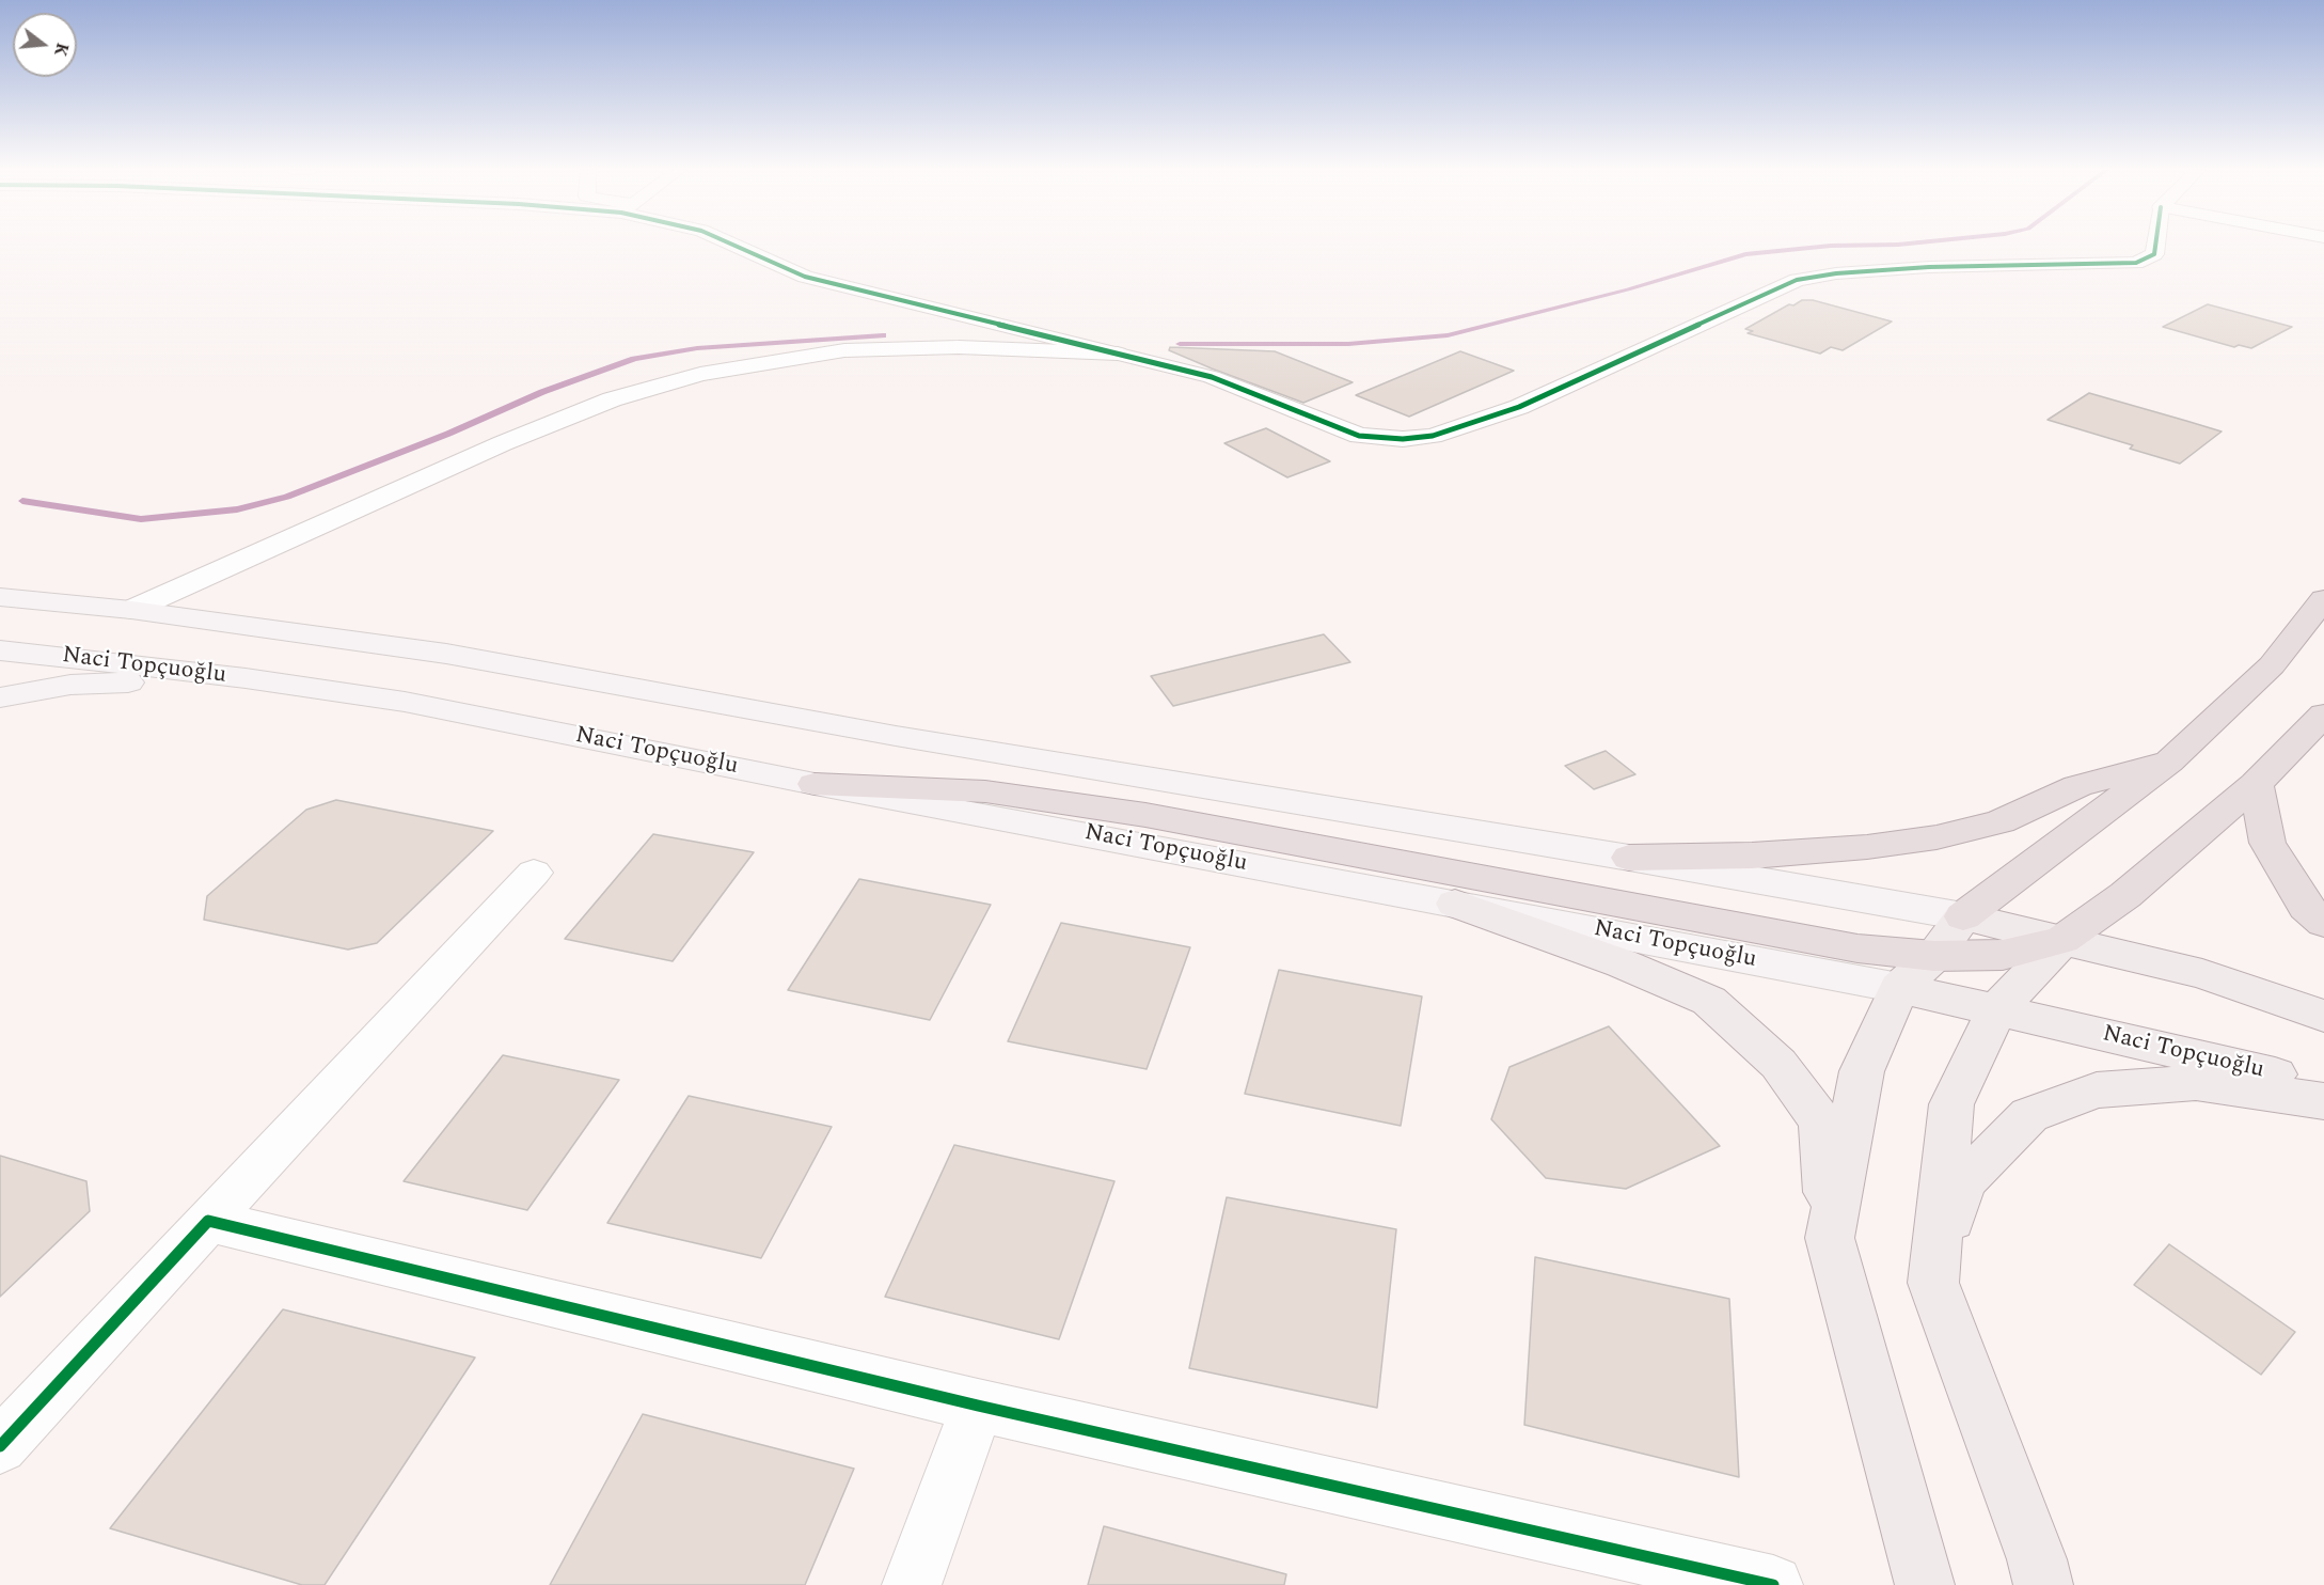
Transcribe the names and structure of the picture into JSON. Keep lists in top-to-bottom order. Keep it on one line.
{"streets":{"main road":["Naci Topçuoğlu"]},"north":"right"}
